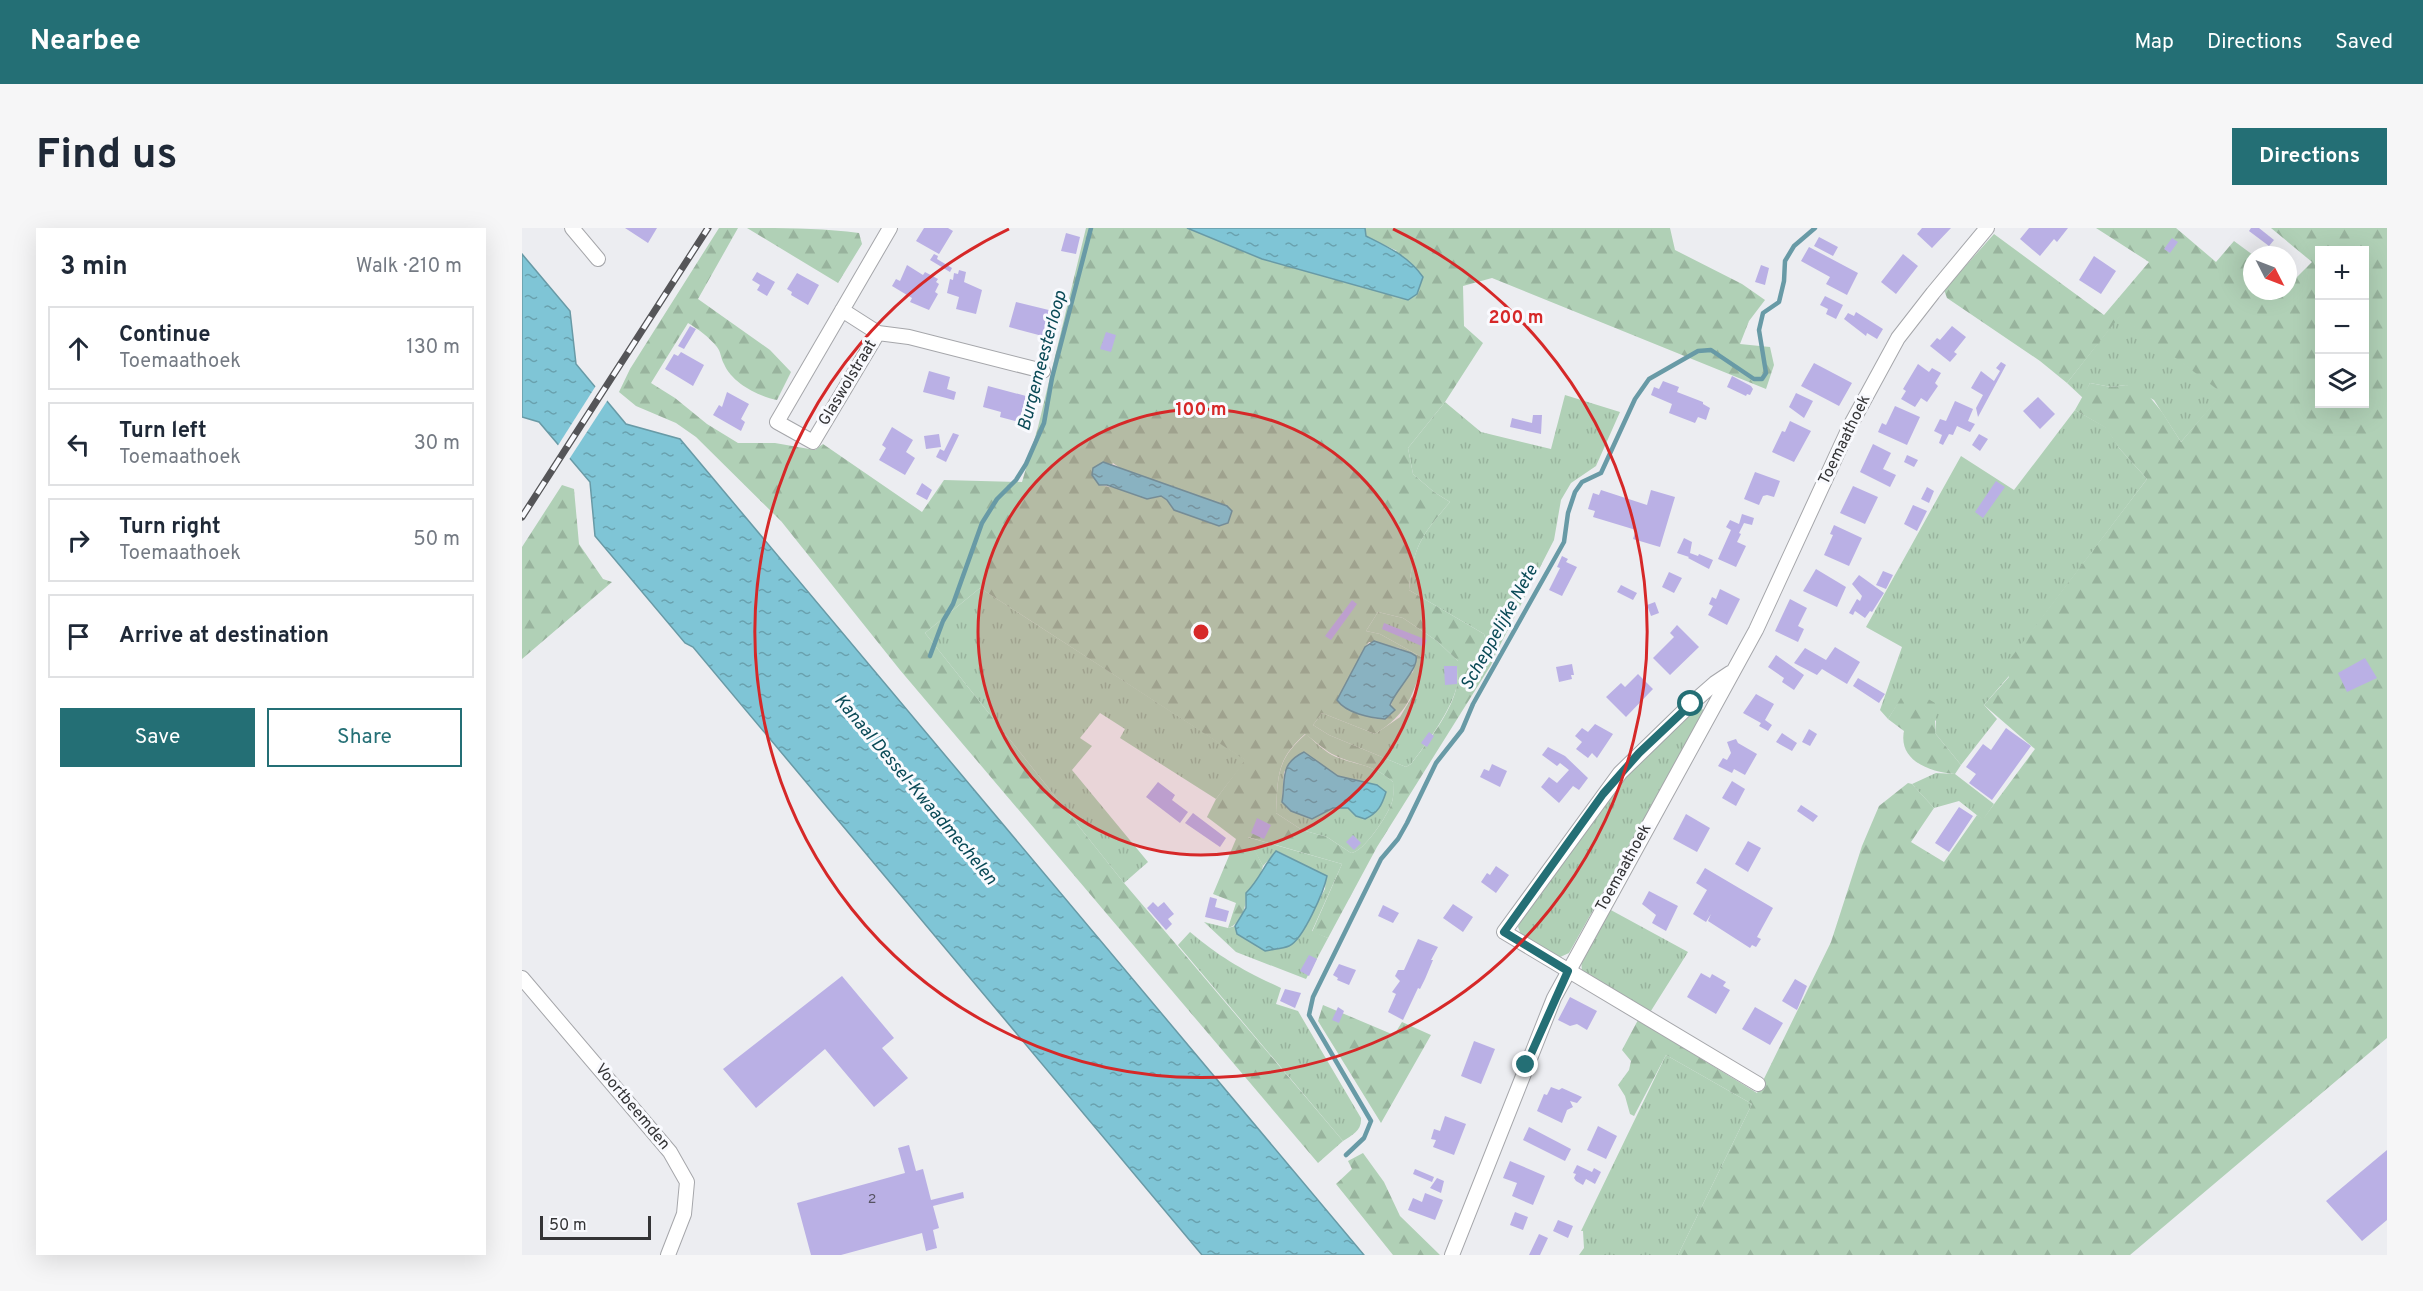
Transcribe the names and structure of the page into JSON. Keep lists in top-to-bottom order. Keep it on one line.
{"streets":{"street":["Glaswolstraat","Toemaathoek","Voortbeemden"]},"water":["Burgemeesterloop","Scheppelijke Nete","Kanaal Dessel-Kwaadmechelen"],"house_numbers":["2"],"scale_bar":"50 m","north":"bottom right","page":{"header":"Nearbee","nav":["Map","Directions","Saved"],"buttons":["Directions",["Save","Share"]],"title":"Find us","heading":["3 min","Walk · 210 m"],"map_buttons":["+","−"],"list":[["Continue","Toemaathoek","130 m"],["Turn left","Toemaathoek","30 m"],["Turn right","Toemaathoek","50 m"],"Arrive at destination"],"scale":"50 m"},"rings":["200 m","100 m"]}
